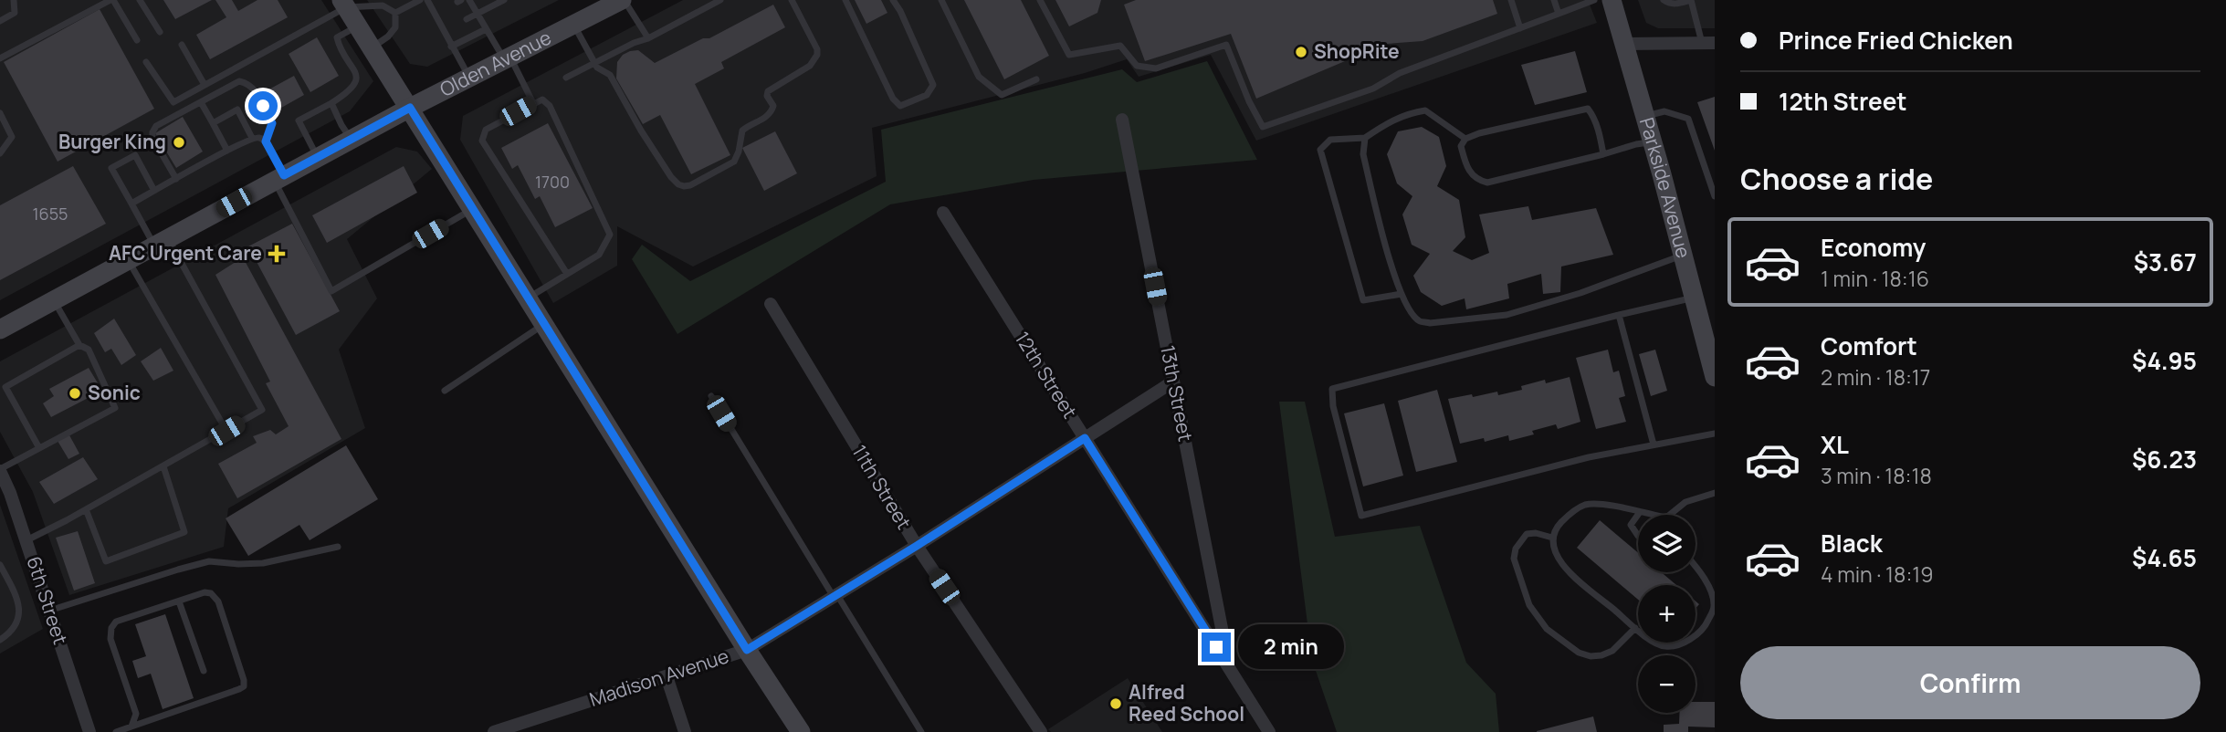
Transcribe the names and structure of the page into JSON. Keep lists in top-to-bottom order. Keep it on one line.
{"streets":{"main road":["Olden Avenue","Parkside Avenue"],"street":["12th Street","13th Street","11th Street","6th Street","Madison Avenue"]},"crossings":[["12th Street","13th Street"],["12th Street","Madison Avenue"],["13th Street","Madison Avenue"],["11th Street","Madison Avenue"]],"places":{"other":["ShopRite","Burger King","Sonic","Alfred Reed School"],"health":["AFC Urgent Care"]},"house_numbers":["1700","1655"],"page":{"banner":["Prince Fried Chicken","12th Street"],"heading":"Choose a ride","list":[{"name":"Economy","note":"1 min · 18:16","value":"$3.67"},{"name":"Comfort","note":"2 min · 18:17","value":"$4.95"},{"name":"XL","note":"3 min · 18:18","value":"$6.23"},{"name":"Black","note":"4 min · 18:19","value":"$4.65"}],"map_buttons":["+","−"],"bubble":"2 min","buttons":"Confirm"}}
